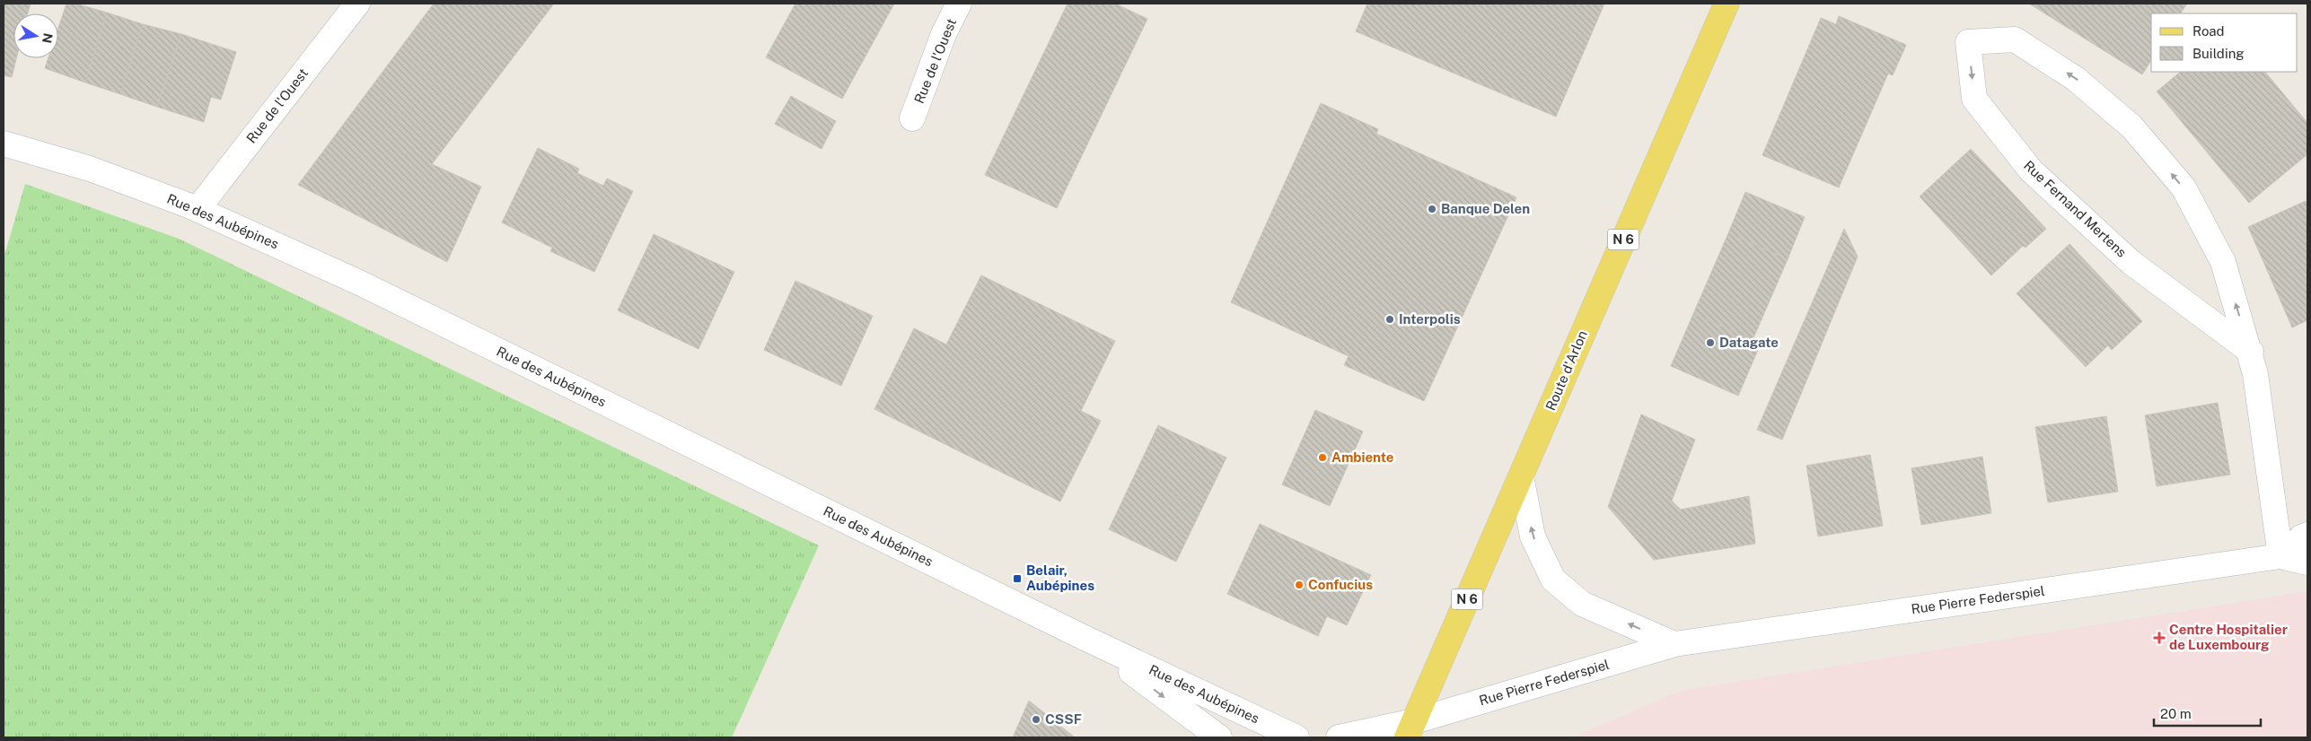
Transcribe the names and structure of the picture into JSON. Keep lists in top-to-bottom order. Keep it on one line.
{"streets":{"main road":["N 6","Route d'Arlon"],"street":["Rue de l'Ouest","Rue Fernand Mertens","Rue des Aubépines","Rue Pierre Federspiel"]},"crossings":[["Rue de l'Ouest","Rue des Aubépines"],["Rue Fernand Mertens","Rue Pierre Federspiel"],["Route d'Arlon","Rue Pierre Federspiel"]],"places":{"other":["Banque Delen","Interpolis","Datagate","Ambiente","Confucius","CSSF"],"transit":["Belair, Aubépines"],"health":["Centre Hospitalier de Luxembourg"]},"legend":["Road","Building"],"scale_bar":"20 m","north":"right"}
